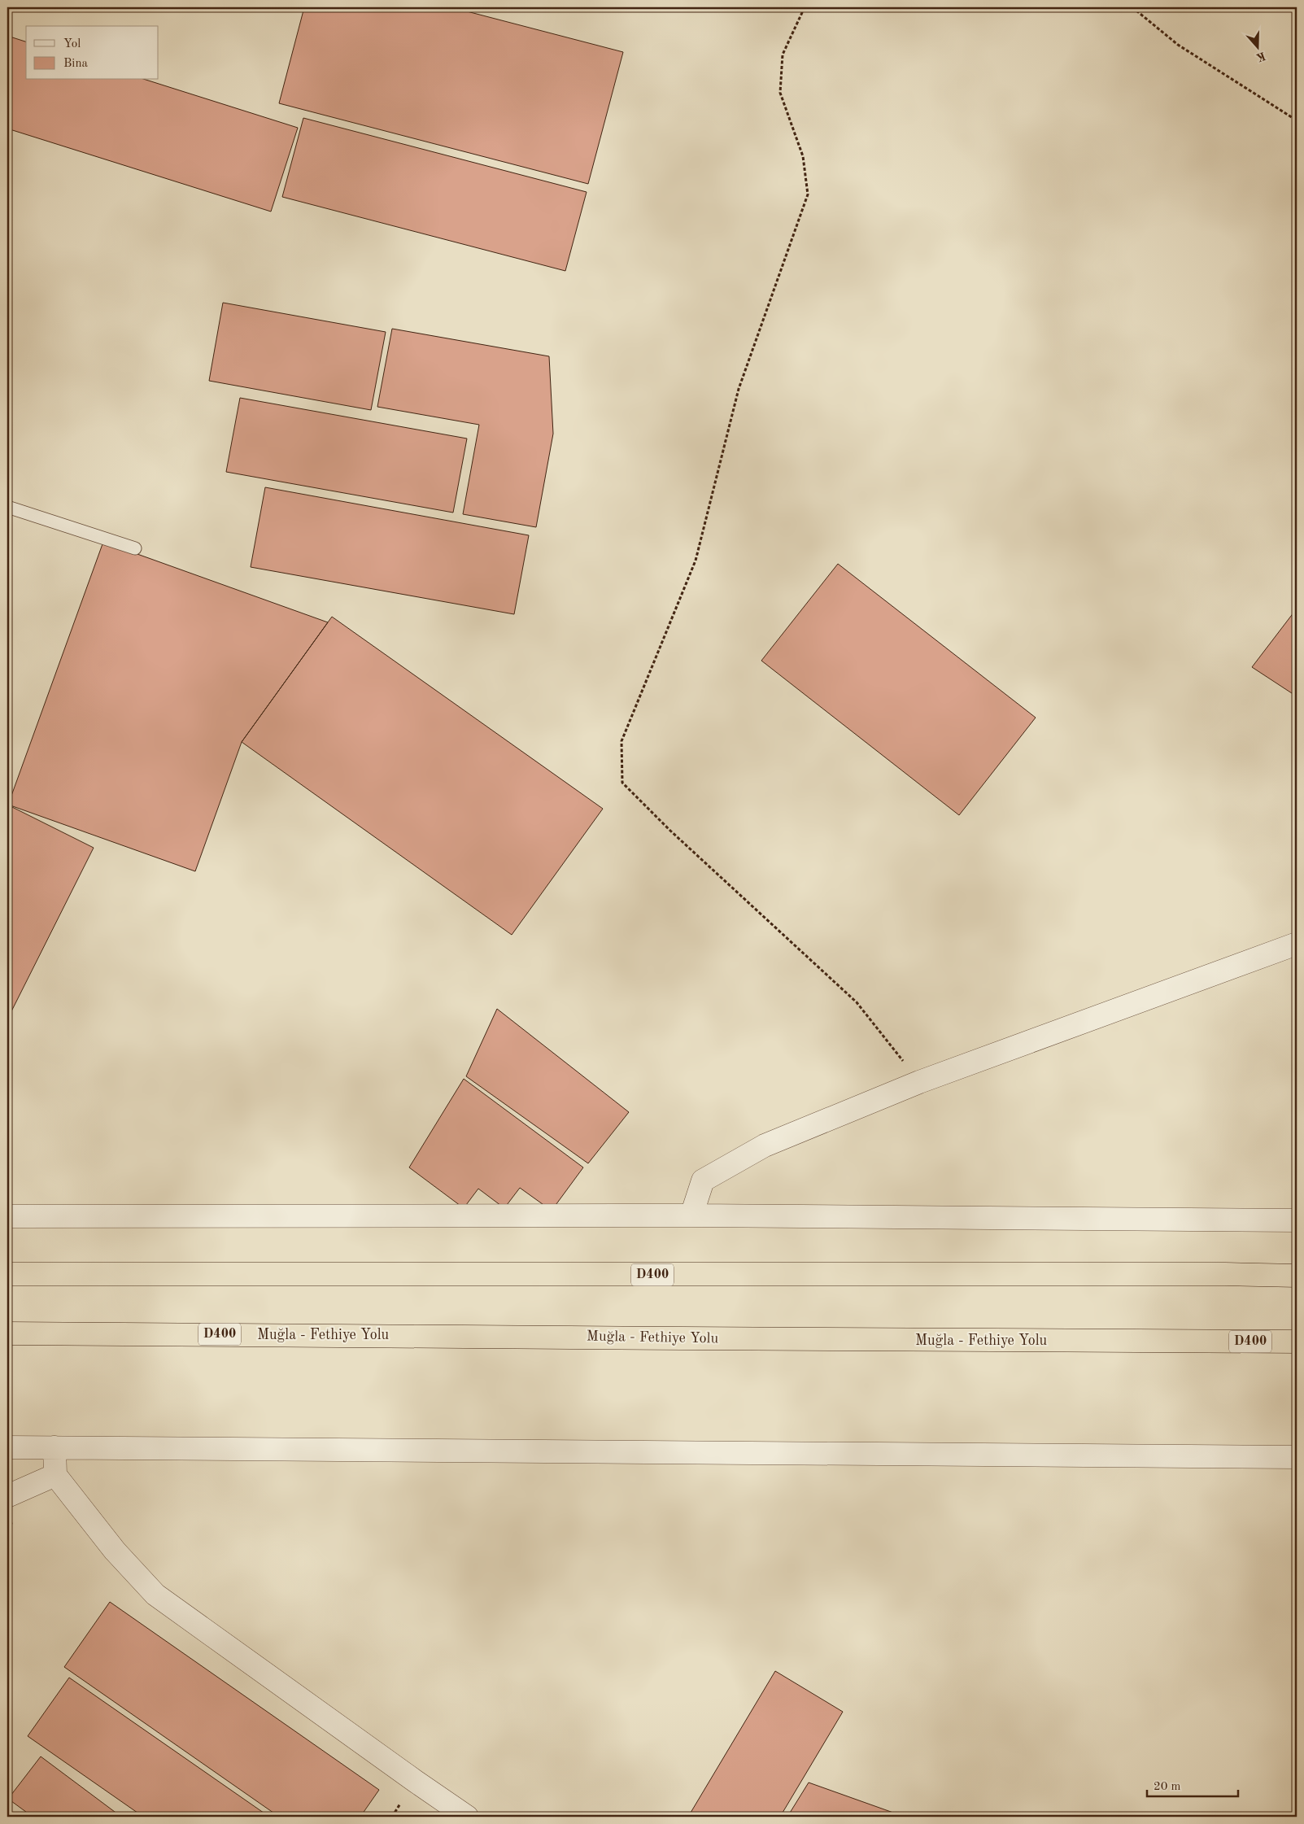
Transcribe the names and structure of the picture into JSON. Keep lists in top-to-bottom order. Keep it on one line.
{"streets":{"highway":["D400","Muğla - Fethiye Yolu"]},"legend":["Yol","Bina"],"scale_bar":"20 m","north":"bottom"}
